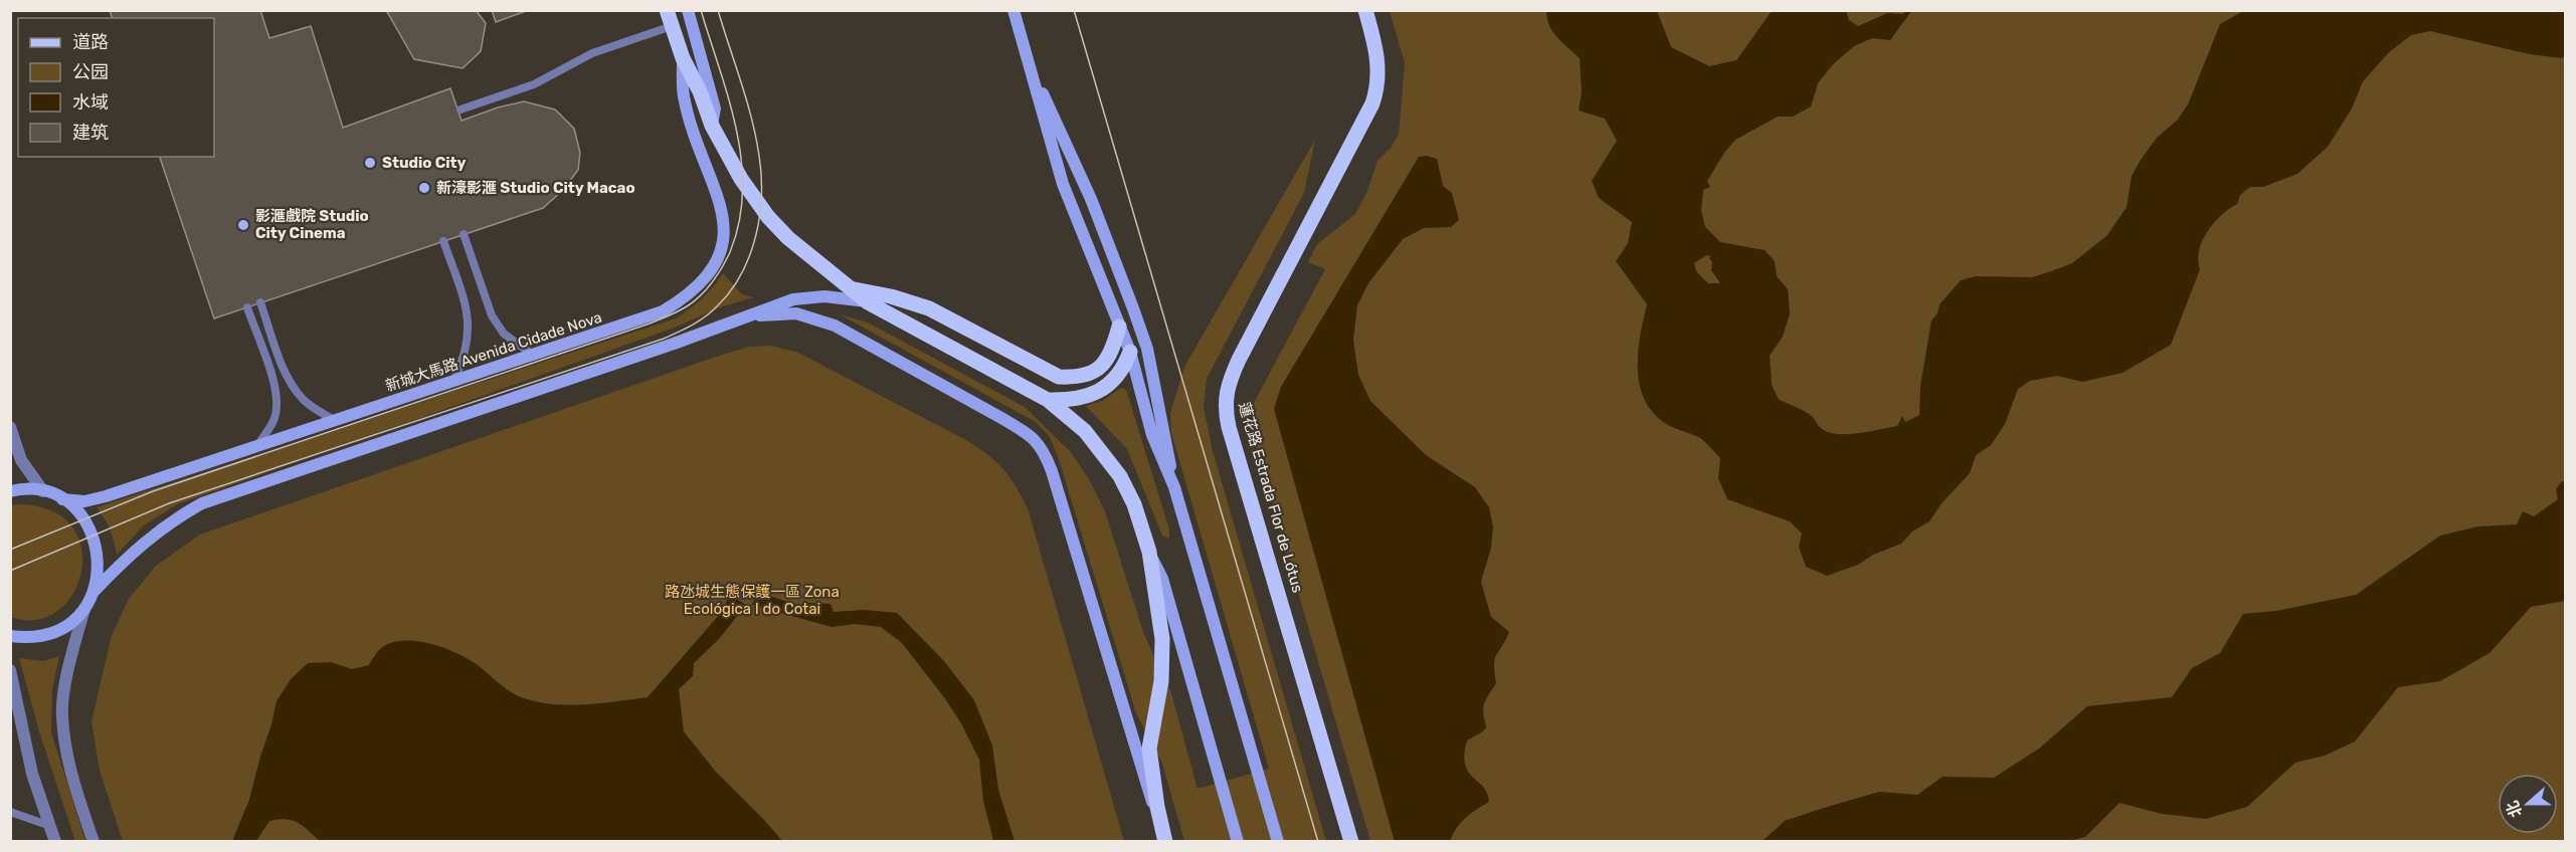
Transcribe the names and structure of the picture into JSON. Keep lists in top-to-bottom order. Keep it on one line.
{"streets":{"main road":["新城大馬路 Avenida Cidade Nova","蓮花路 Estrada Flor de Lótus"]},"parks":["路氹城生態保護一區 Zona Ecológica I do Cotai"],"places":["Studio City","新濠影滙 Studio City Macao","影滙戲院 Studio City Cinema"],"legend":["道路","公园","水域","建筑"],"north":"left"}
